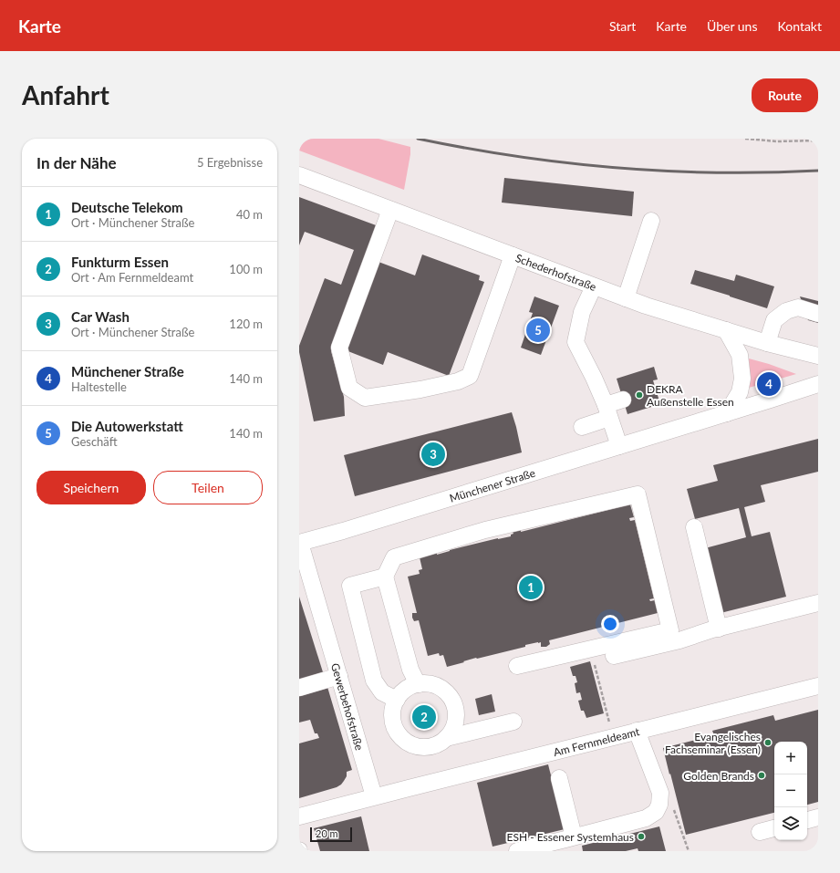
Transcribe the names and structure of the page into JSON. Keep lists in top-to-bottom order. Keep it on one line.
{"streets":{"street":["Schederhofstraße","Münchener Straße","Gewerbehofstraße","Am Fernmeldeamt"]},"crossings":[["Münchener Straße","Gewerbehofstraße"],["Gewerbehofstraße","Am Fernmeldeamt"]],"places":["DEKRA Außenstelle Essen","Evangelisches Fachseminar (Essen)","Golden Brands","ESH - Essener Systemhaus"],"scale_bar":"20 m","page":{"header":"Karte","nav":["Start","Karte","Über uns","Kontakt"],"buttons":["Route",["Speichern","Teilen"]],"title":"Anfahrt","heading":["In der Nähe","5 Ergebnisse"],"list":[{"mark":"1","name":"Deutsche Telekom","note":"Ort · Münchener Straße","value":"40 m"},{"mark":"2","name":"Funkturm Essen","note":"Ort · Am Fernmeldeamt","value":"100 m"},{"mark":"3","name":"Car Wash","note":"Ort · Münchener Straße","value":"120 m"},{"mark":"4","name":"Münchener Straße","note":"Haltestelle","value":"140 m"},{"mark":"5","name":"Die Autowerkstatt","note":"Geschäft","value":"140 m"}],"pins":["5","4","3","1","2"],"map_buttons":["+","−"],"scale":"20 m"}}
